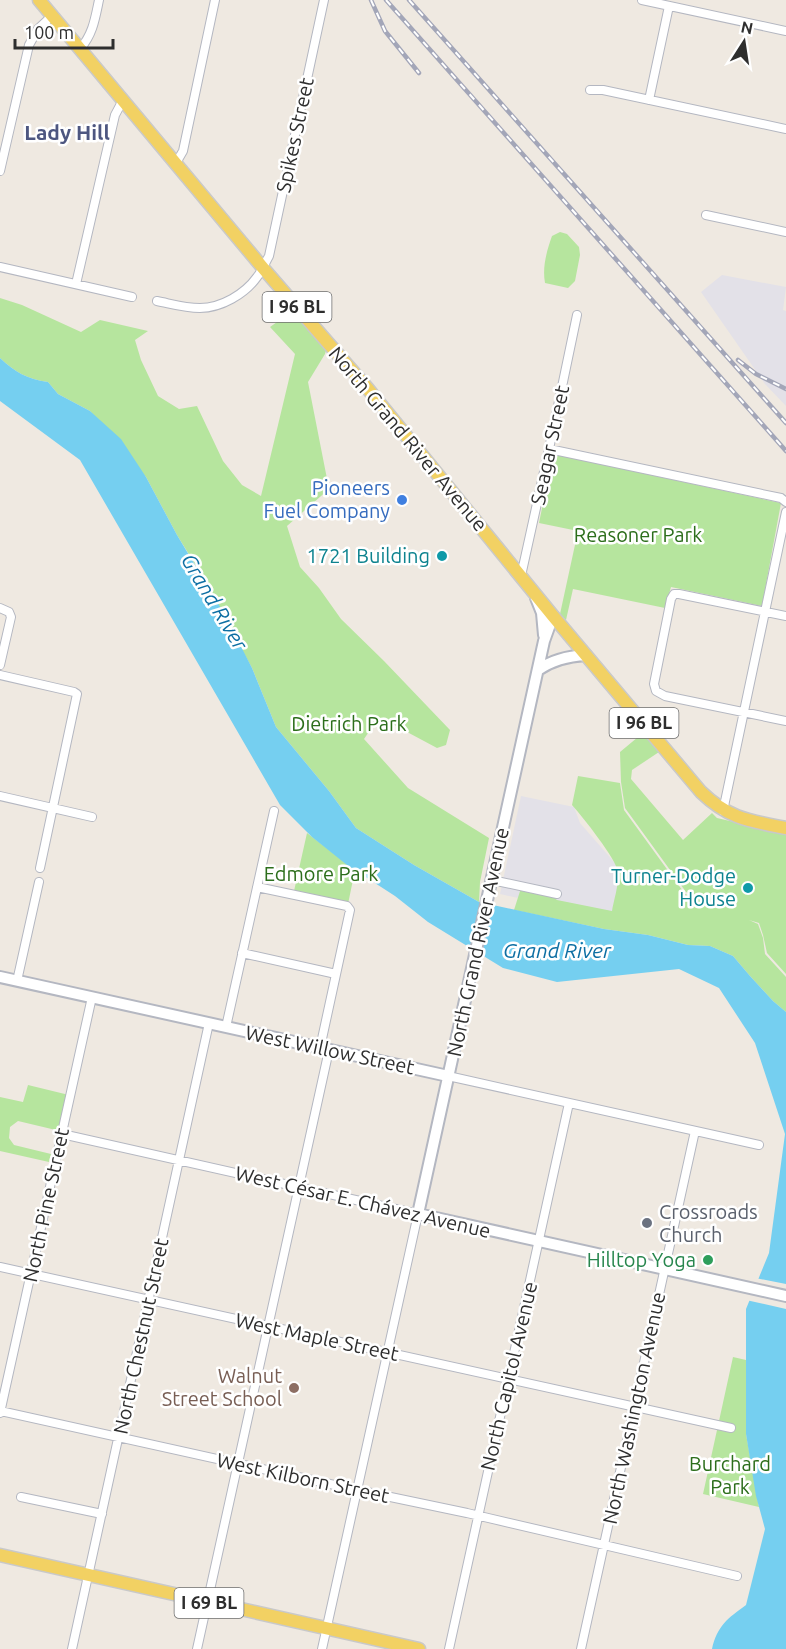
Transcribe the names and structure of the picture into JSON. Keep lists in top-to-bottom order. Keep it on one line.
{"streets":{"main road":["I 96 BL","North Grand River Avenue","I 69 BL"],"street":["Spikes Street","Seagar Street","West Willow Street","West César E. Chávez Avenue","North Pine Street","North Chestnut Street","West Maple Street","North Capitol Avenue","North Washington Avenue","West Kilborn Street"]},"crossings":[["Spikes Street","North Grand River Avenue"],["I 96 BL","North Grand River Avenue"],["North Grand River Avenue","Seagar Street"],["North Grand River Avenue","West Willow Street"],["North Grand River Avenue","West César E. Chávez Avenue"],["West Willow Street","North Pine Street"],["West Willow Street","North Chestnut Street"],["West Willow Street","North Capitol Avenue"],["West Willow Street","North Washington Avenue"],["West César E. Chávez Avenue","North Pine Street"],["West César E. Chávez Avenue","North Chestnut Street"],["West César E. Chávez Avenue","North Capitol Avenue"],["West César E. Chávez Avenue","North Washington Avenue"],["North Pine Street","West Maple Street"],["North Pine Street","West Kilborn Street"],["North Chestnut Street","West Maple Street"],["North Chestnut Street","West Kilborn Street"],["North Chestnut Street","I 69 BL"],["West Maple Street","North Capitol Avenue"],["West Maple Street","North Washington Avenue"],["North Capitol Avenue","West Kilborn Street"],["North Washington Avenue","West Kilborn Street"]],"districts":["Lady Hill"],"water":["Grand River"],"parks":["Reasoner Park","Dietrich Park","Edmore Park","Burchard Park"],"places":["Pioneers Fuel Company","1721 Building","Turner-Dodge House","Crossroads Church","Hilltop Yoga","Walnut Street School"],"scale_bar":"100 m","north":"top"}
